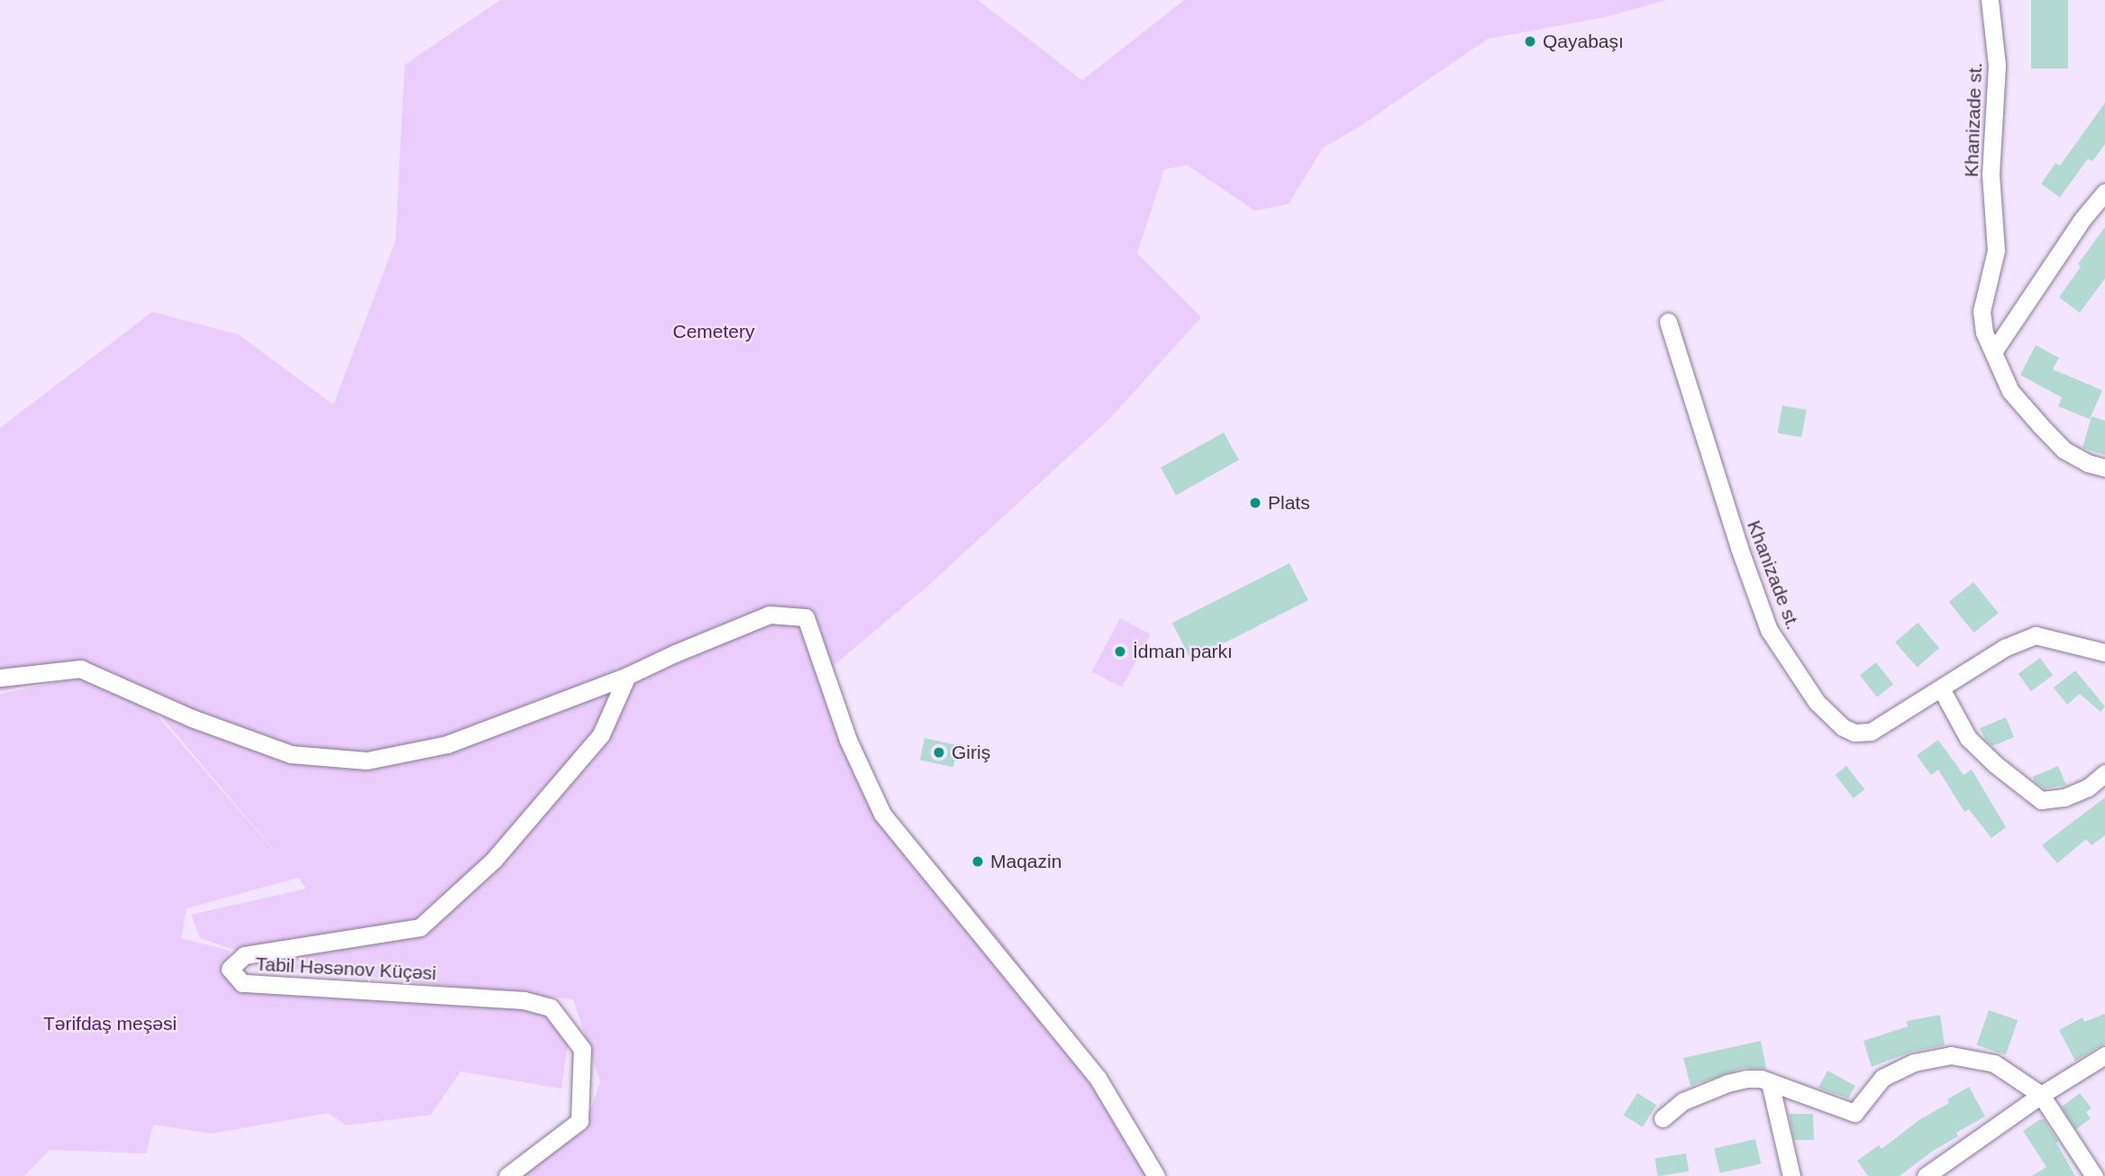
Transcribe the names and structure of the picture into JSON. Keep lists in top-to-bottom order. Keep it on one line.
{"streets":{"street":["Khanizade st.","Tabil Həsənov Küçəsi"]},"parks":["Cemetery","Tərifdaş meşəsi"],"places":["Qayabaşı","Plats","İdman parkı","Giriş","Maqazin"]}
